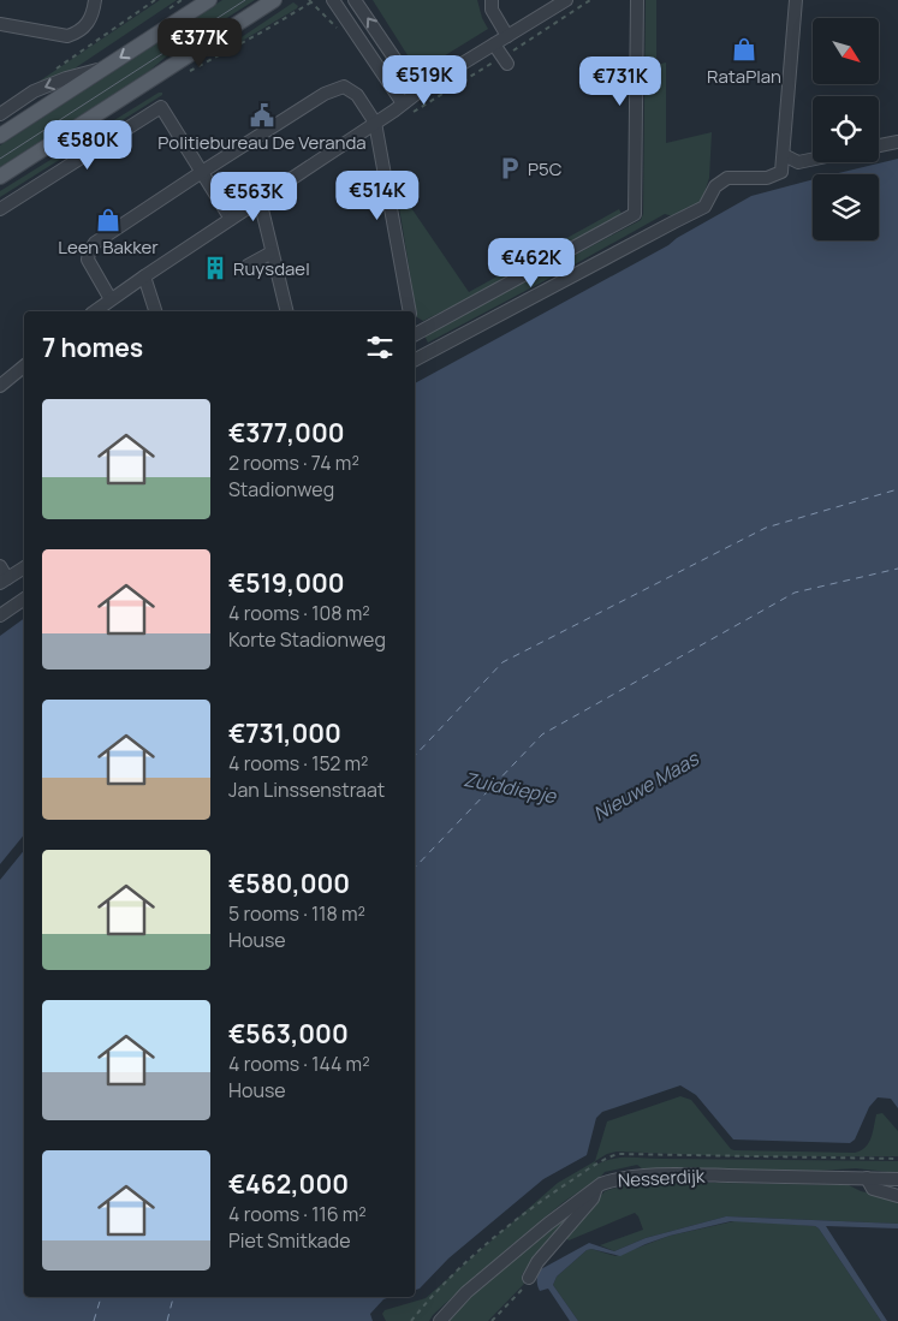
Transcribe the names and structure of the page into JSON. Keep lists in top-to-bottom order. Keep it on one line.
{"streets":{"street":["Nesserdijk"]},"water":["Nieuwe Maas","Zuiddiepje"],"places":{"shop":["RataPlan","Leen Bakker"],"public building":["Politiebureau De Veranda"],"parking":["P5C"],"building":["Ruysdael"]},"north":"bottom right","page":{"price":["€377K","€519K","€731K","€580K","€514K","€563K","€462K"],"heading":"7 homes","list":[{"name":"€377,000","note":"2 rooms · 74 m² · Stadionweg"},{"name":"€519,000","note":"4 rooms · 108 m² · Korte Stadionweg"},{"name":"€731,000","note":"4 rooms · 152 m² · Jan Linssenstraat"},{"name":"€580,000","note":"5 rooms · 118 m² · House"},{"name":"€563,000","note":"4 rooms · 144 m² · House"},{"name":"€462,000","note":"4 rooms · 116 m² · Piet Smitkade"}]}}
